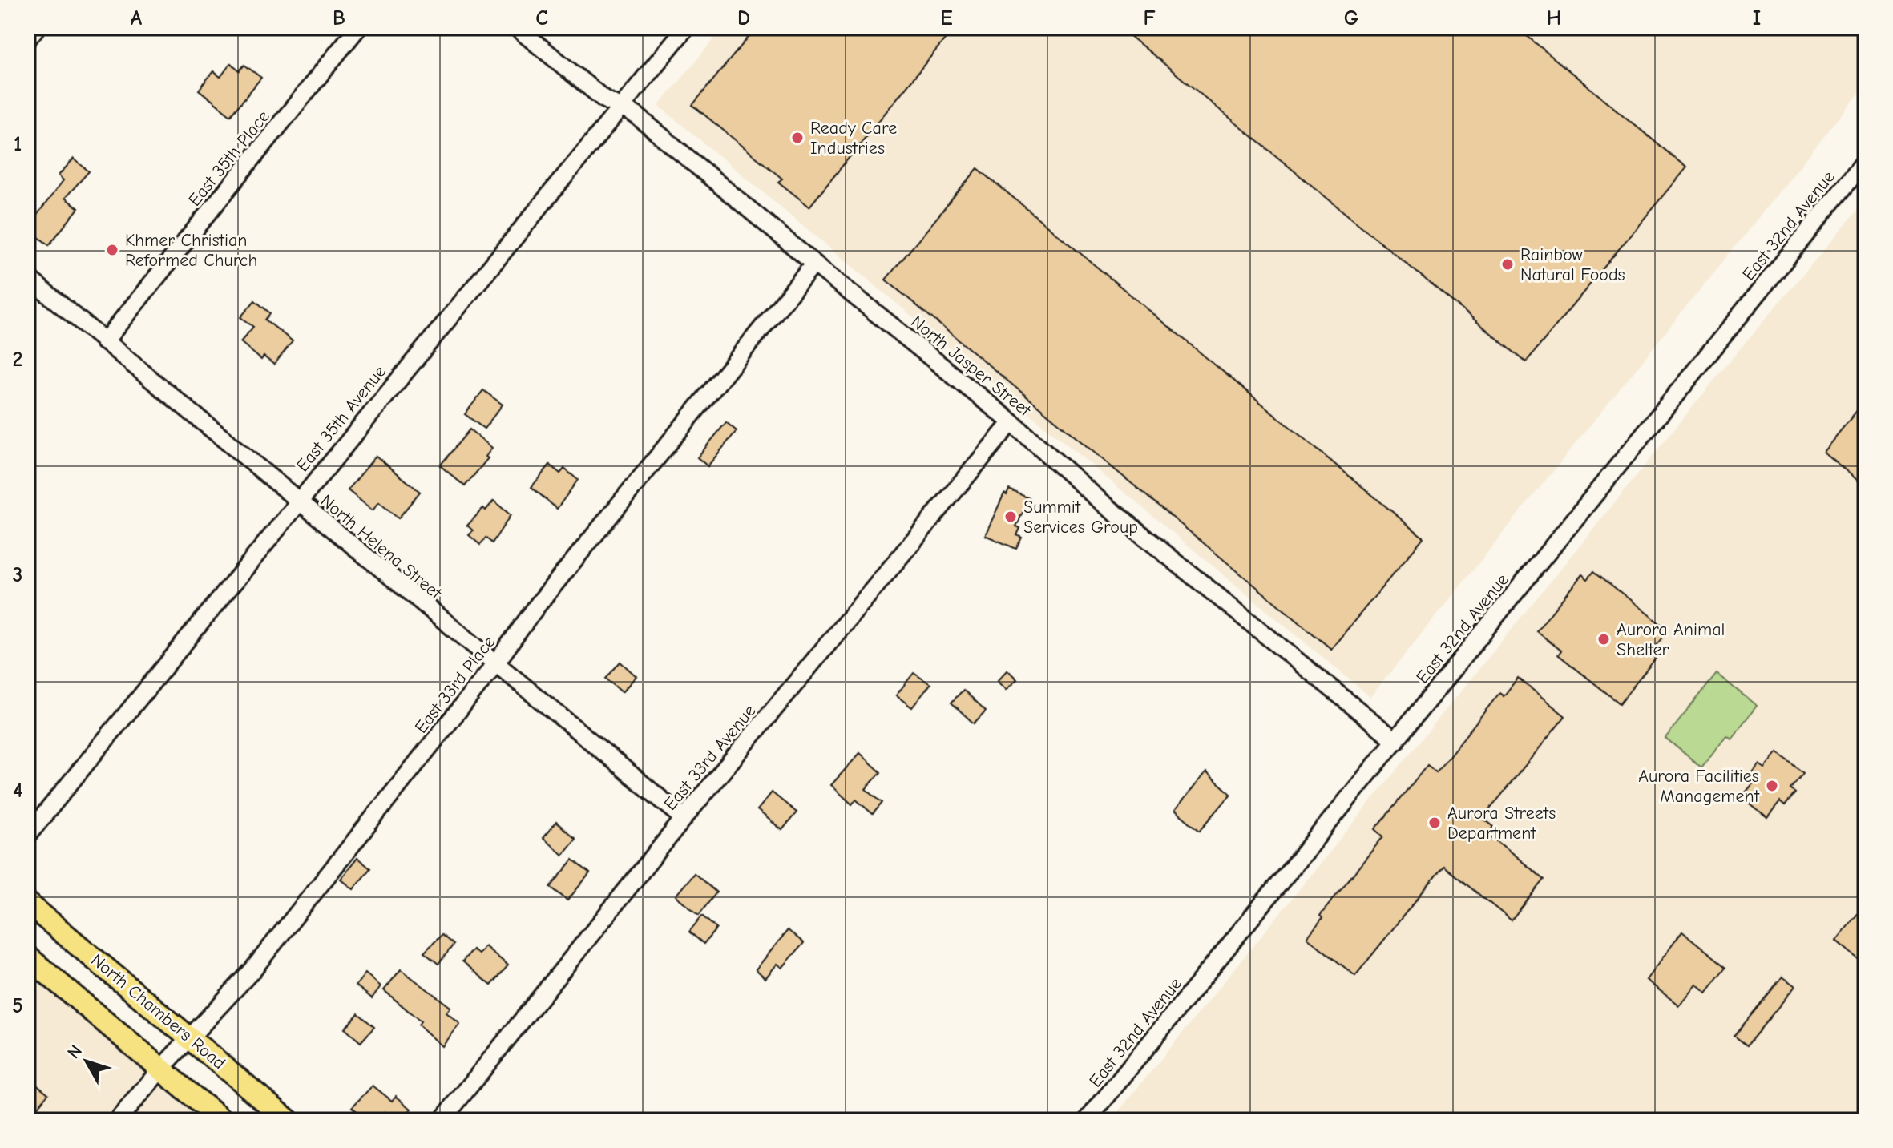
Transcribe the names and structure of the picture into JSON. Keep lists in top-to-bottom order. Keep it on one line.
{"streets":{"main road":["North Chambers Road"],"street":["East 35th Place","East 32nd Avenue","North Jasper Street","East 35th Avenue","North Helena Street","East 33rd Place","East 33rd Avenue"]},"crossings":[["East 35th Place","North Helena Street"],["East 32nd Avenue","North Jasper Street"],["North Jasper Street","East 35th Avenue"],["North Jasper Street","East 33rd Place"],["North Jasper Street","East 33rd Avenue"],["East 35th Avenue","North Helena Street"],["North Helena Street","East 33rd Place"],["North Helena Street","East 33rd Avenue"],["East 33rd Place","North Chambers Road"]],"places":["Ready Care Industries","Khmer Christian Reformed Church","Rainbow Natural Foods","Summit Services Group","Aurora Animal Shelter","Aurora Facilities Management","Aurora Streets Department"],"north":"top left","grid":{"columns":["A","B","C","D","E","F","G","H","I"],"rows":["1","2","3","4","5"]}}
